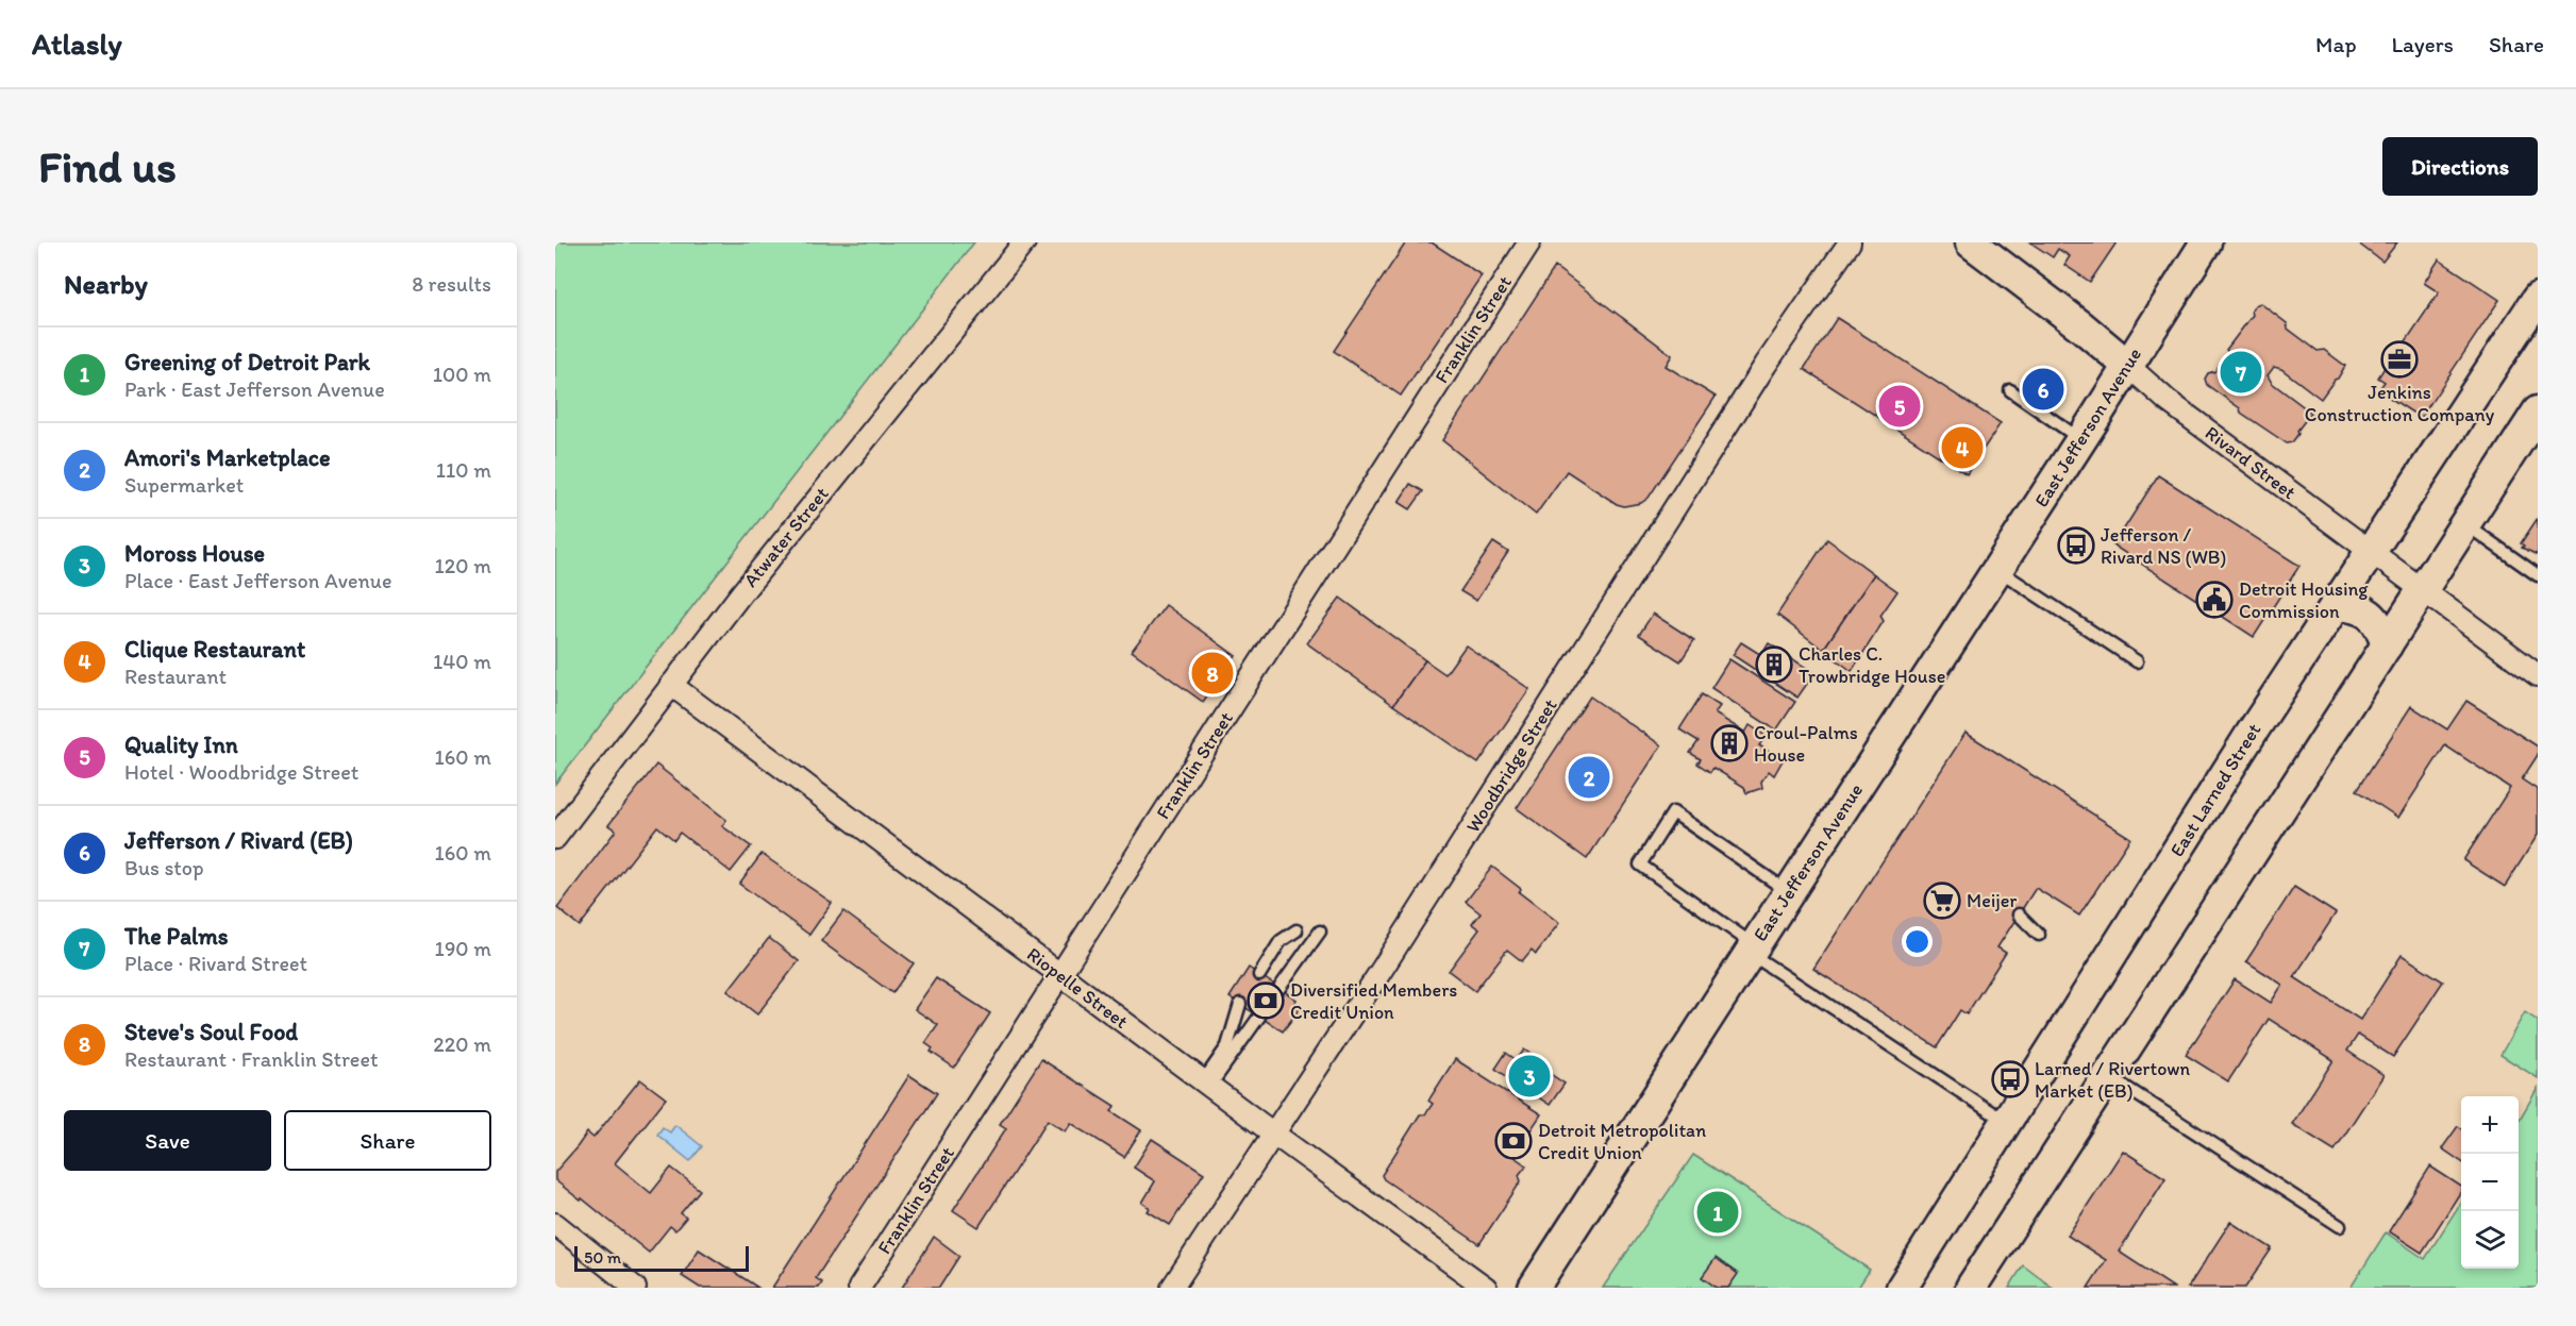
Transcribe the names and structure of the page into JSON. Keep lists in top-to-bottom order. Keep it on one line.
{"streets":{"street":["Franklin Street","East Jefferson Avenue","Rivard Street","Atwater Street","Woodbridge Street","East Larned Street","Riopelle Street"]},"crossings":[["Franklin Street","Riopelle Street"],["East Jefferson Avenue","Rivard Street"],["Rivard Street","East Larned Street"],["Atwater Street","Riopelle Street"],["Woodbridge Street","Riopelle Street"]],"places":{"office":["Jenkins Construction Company"],"bus stop":["Jefferson / Rivard NS (WB)","Larned / Rivertown Market (EB)"],"public building":["Detroit Housing Commission"],"building":["Charles C. Trowbridge House","Croul-Palms House"],"supermarket":["Meijer"],"bank":["Diversified Members Credit Union","Detroit Metropolitan Credit Union"]},"scale_bar":"50 m","page":{"header":"Atlasly","nav":["Map","Layers","Share"],"buttons":["Directions",["Save","Share"]],"title":"Find us","heading":["Nearby","8 results"],"list":[{"mark":"1","name":"Greening of Detroit Park","note":"Park · East Jefferson Avenue","value":"100 m"},{"mark":"2","name":"Amori's Marketplace","note":"Supermarket","value":"110 m"},{"mark":"3","name":"Moross House","note":"Place · East Jefferson Avenue","value":"120 m"},{"mark":"4","name":"Clique Restaurant","note":"Restaurant","value":"140 m"},{"mark":"5","name":"Quality Inn","note":"Hotel · Woodbridge Street","value":"160 m"},{"mark":"6","name":"Jefferson / Rivard (EB)","note":"Bus stop","value":"160 m"},{"mark":"7","name":"The Palms","note":"Place · Rivard Street","value":"190 m"},{"mark":"8","name":"Steve's Soul Food","note":"Restaurant · Franklin Street","value":"220 m"}],"pins":["7","6","5","4","8","2","3","1"],"map_buttons":["+","−"],"scale":"50 m"}}
